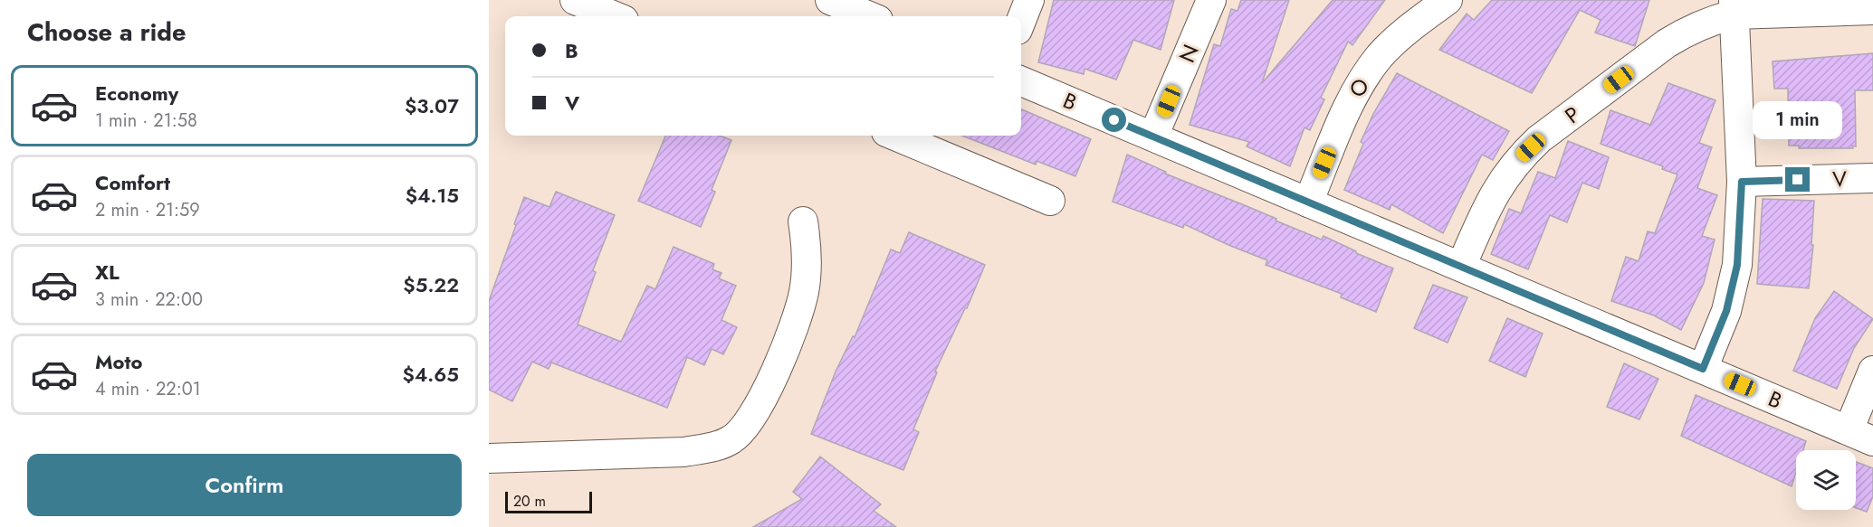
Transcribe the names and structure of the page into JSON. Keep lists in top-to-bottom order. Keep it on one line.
{"streets":{"street":["N","O","B","P","V"]},"crossings":[["N","B"],["O","B"],["B","P"]],"scale_bar":"20 m","page":{"heading":"Choose a ride","banner":["B","V"],"list":[{"name":"Economy","note":"1 min · 21:58","value":"$3.07"},{"name":"Comfort","note":"2 min · 21:59","value":"$4.15"},{"name":"XL","note":"3 min · 22:00","value":"$5.22"},{"name":"Moto","note":"4 min · 22:01","value":"$4.65"}],"bubble":"1 min","buttons":"Confirm","scale":"20 m"}}
